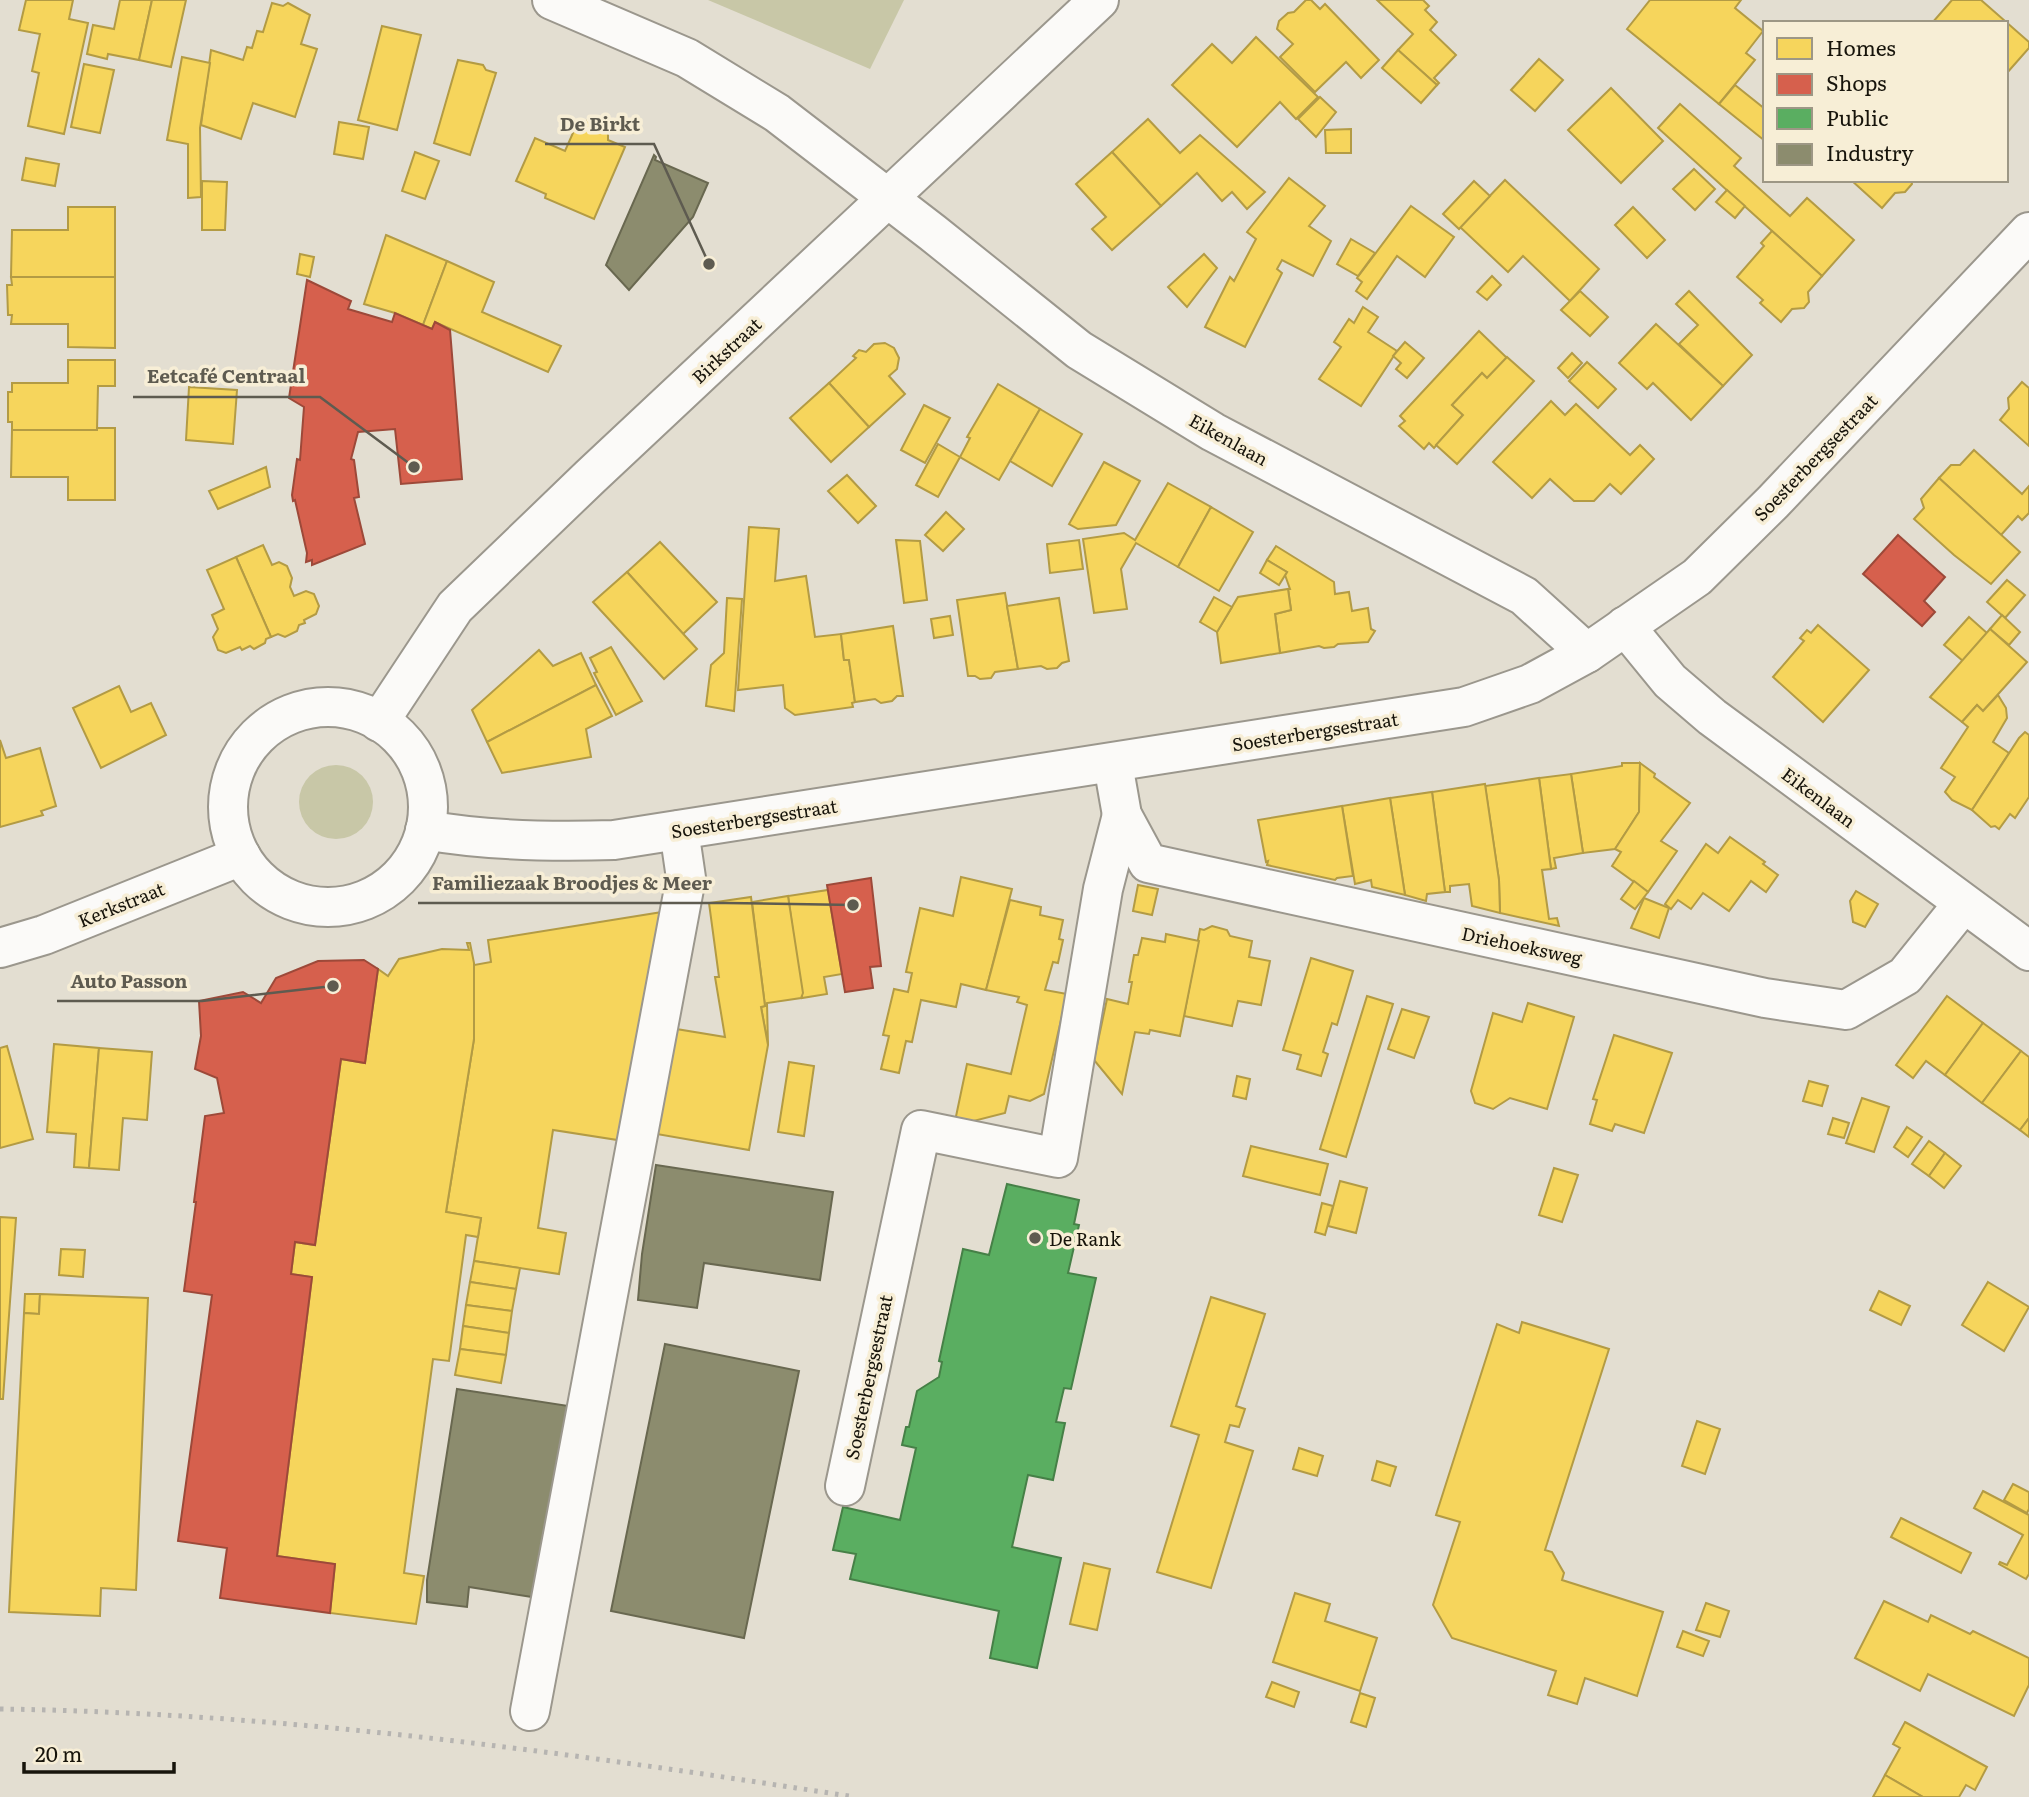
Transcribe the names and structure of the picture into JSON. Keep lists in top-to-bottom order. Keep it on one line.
{"streets":{"street":["Birkstraat","Eikenlaan","Soesterbergsestraat","Kerkstraat","Driehoeksweg"]},"crossings":[["Birkstraat","Eikenlaan"],["Birkstraat","Soesterbergsestraat"],["Birkstraat","Kerkstraat"],["Eikenlaan","Soesterbergsestraat"],["Eikenlaan","Driehoeksweg"],["Soesterbergsestraat","Kerkstraat"],["Soesterbergsestraat","Driehoeksweg"]],"places":["De Birkt","Eetcafé Centraal","Familiezaak Broodjes & Meer","Auto Passon","De Rank"],"legend":["Homes","Shops","Public","Industry"],"scale_bar":"20 m"}
